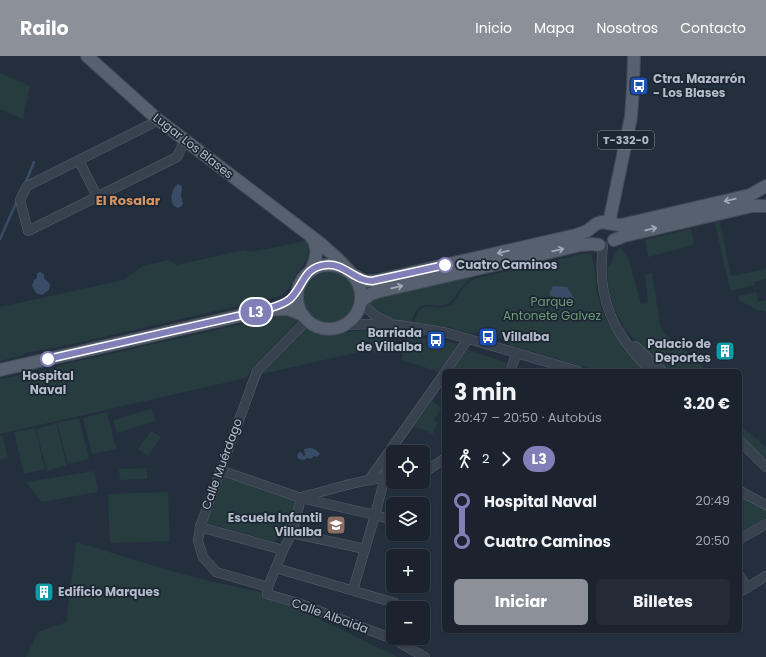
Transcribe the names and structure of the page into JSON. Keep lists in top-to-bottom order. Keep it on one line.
{"streets":{"main road":["T-332-0","Lugar Los Blases"],"street":["Calle Muérdago","Calle Albaida"]},"crossings":[["Lugar Los Blases","Calle Muérdago"],["Calle Muérdago","Calle Albaida"]],"districts":["El Rosalar"],"parks":["Parque Antonete Galvez"],"places":{"bus stop":["Ctra. Mazarrón - Los Blases","Villalba","Barriada de Villalba"],"other":["Cuatro Caminos","Hospital Naval"],"building":["Palacio de Deportes","Edificio Marques"],"school or university":["Escuela Infantil Villalba"]},"lines":["bus line L3"],"page":{"header":"Railo","nav":["Inicio","Mapa","Nosotros","Contacto"],"on_map":"L3","heading":["3 min","20:47 – 20:50 · Autobús","3.20 €"],"legs":["2","L3"],"map_buttons":["+","−"],"list":[{"name":"Hospital Naval","value":"20:49"},{"name":"Cuatro Caminos","value":"20:50"}],"buttons":["Iniciar","Billetes"]}}
